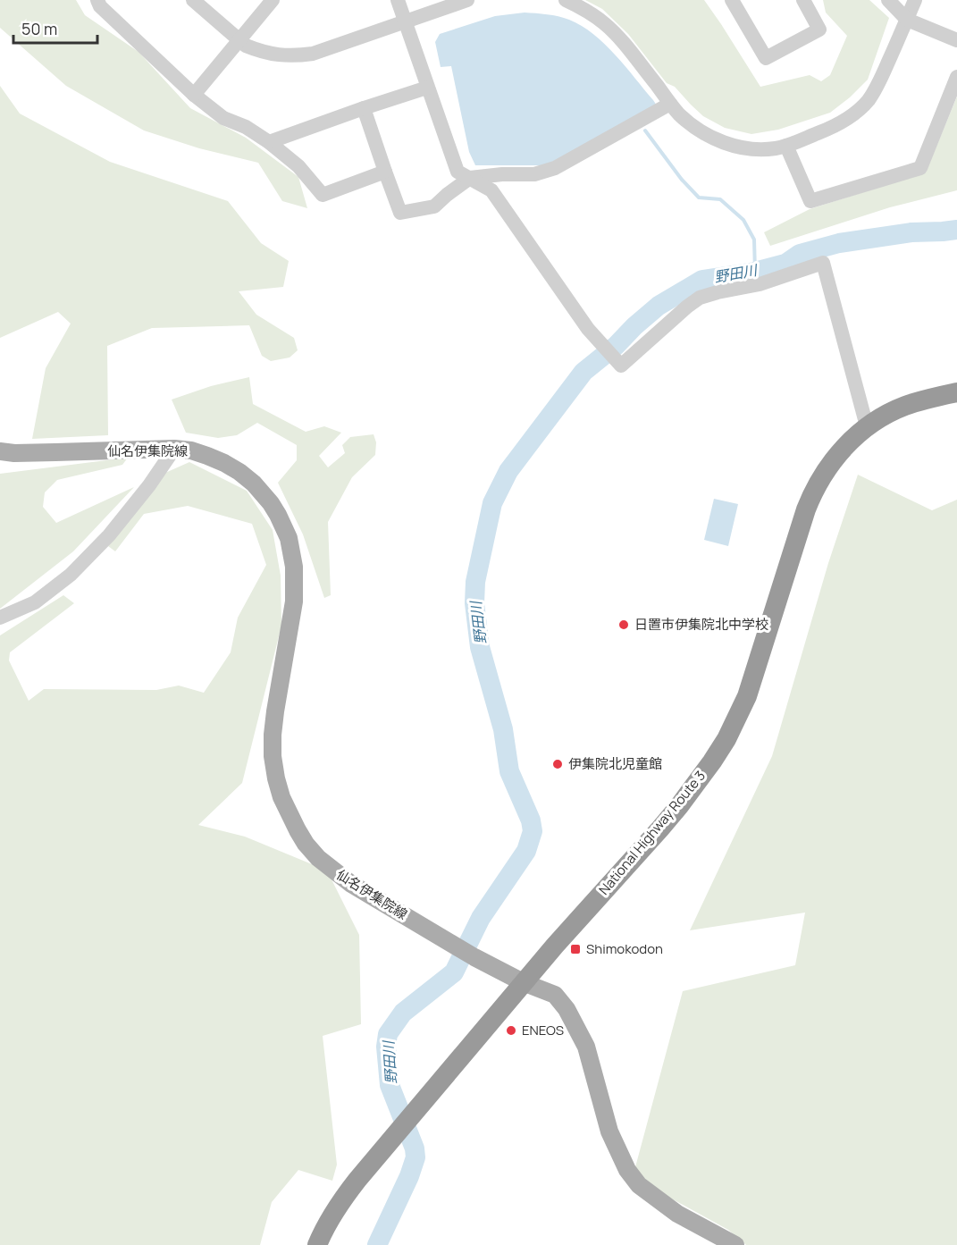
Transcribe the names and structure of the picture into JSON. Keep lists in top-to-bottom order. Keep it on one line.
{"streets":{"highway":["National Highway Route 3"],"main road":["仙名伊集院線"]},"crossings":[["仙名伊集院線","National Highway Route 3"]],"water":["野田川"],"places":{"other":["日置市伊集院北中学校","伊集院北児童館","ENEOS"],"transit":["Shimokodon"]},"scale_bar":"50 m"}
